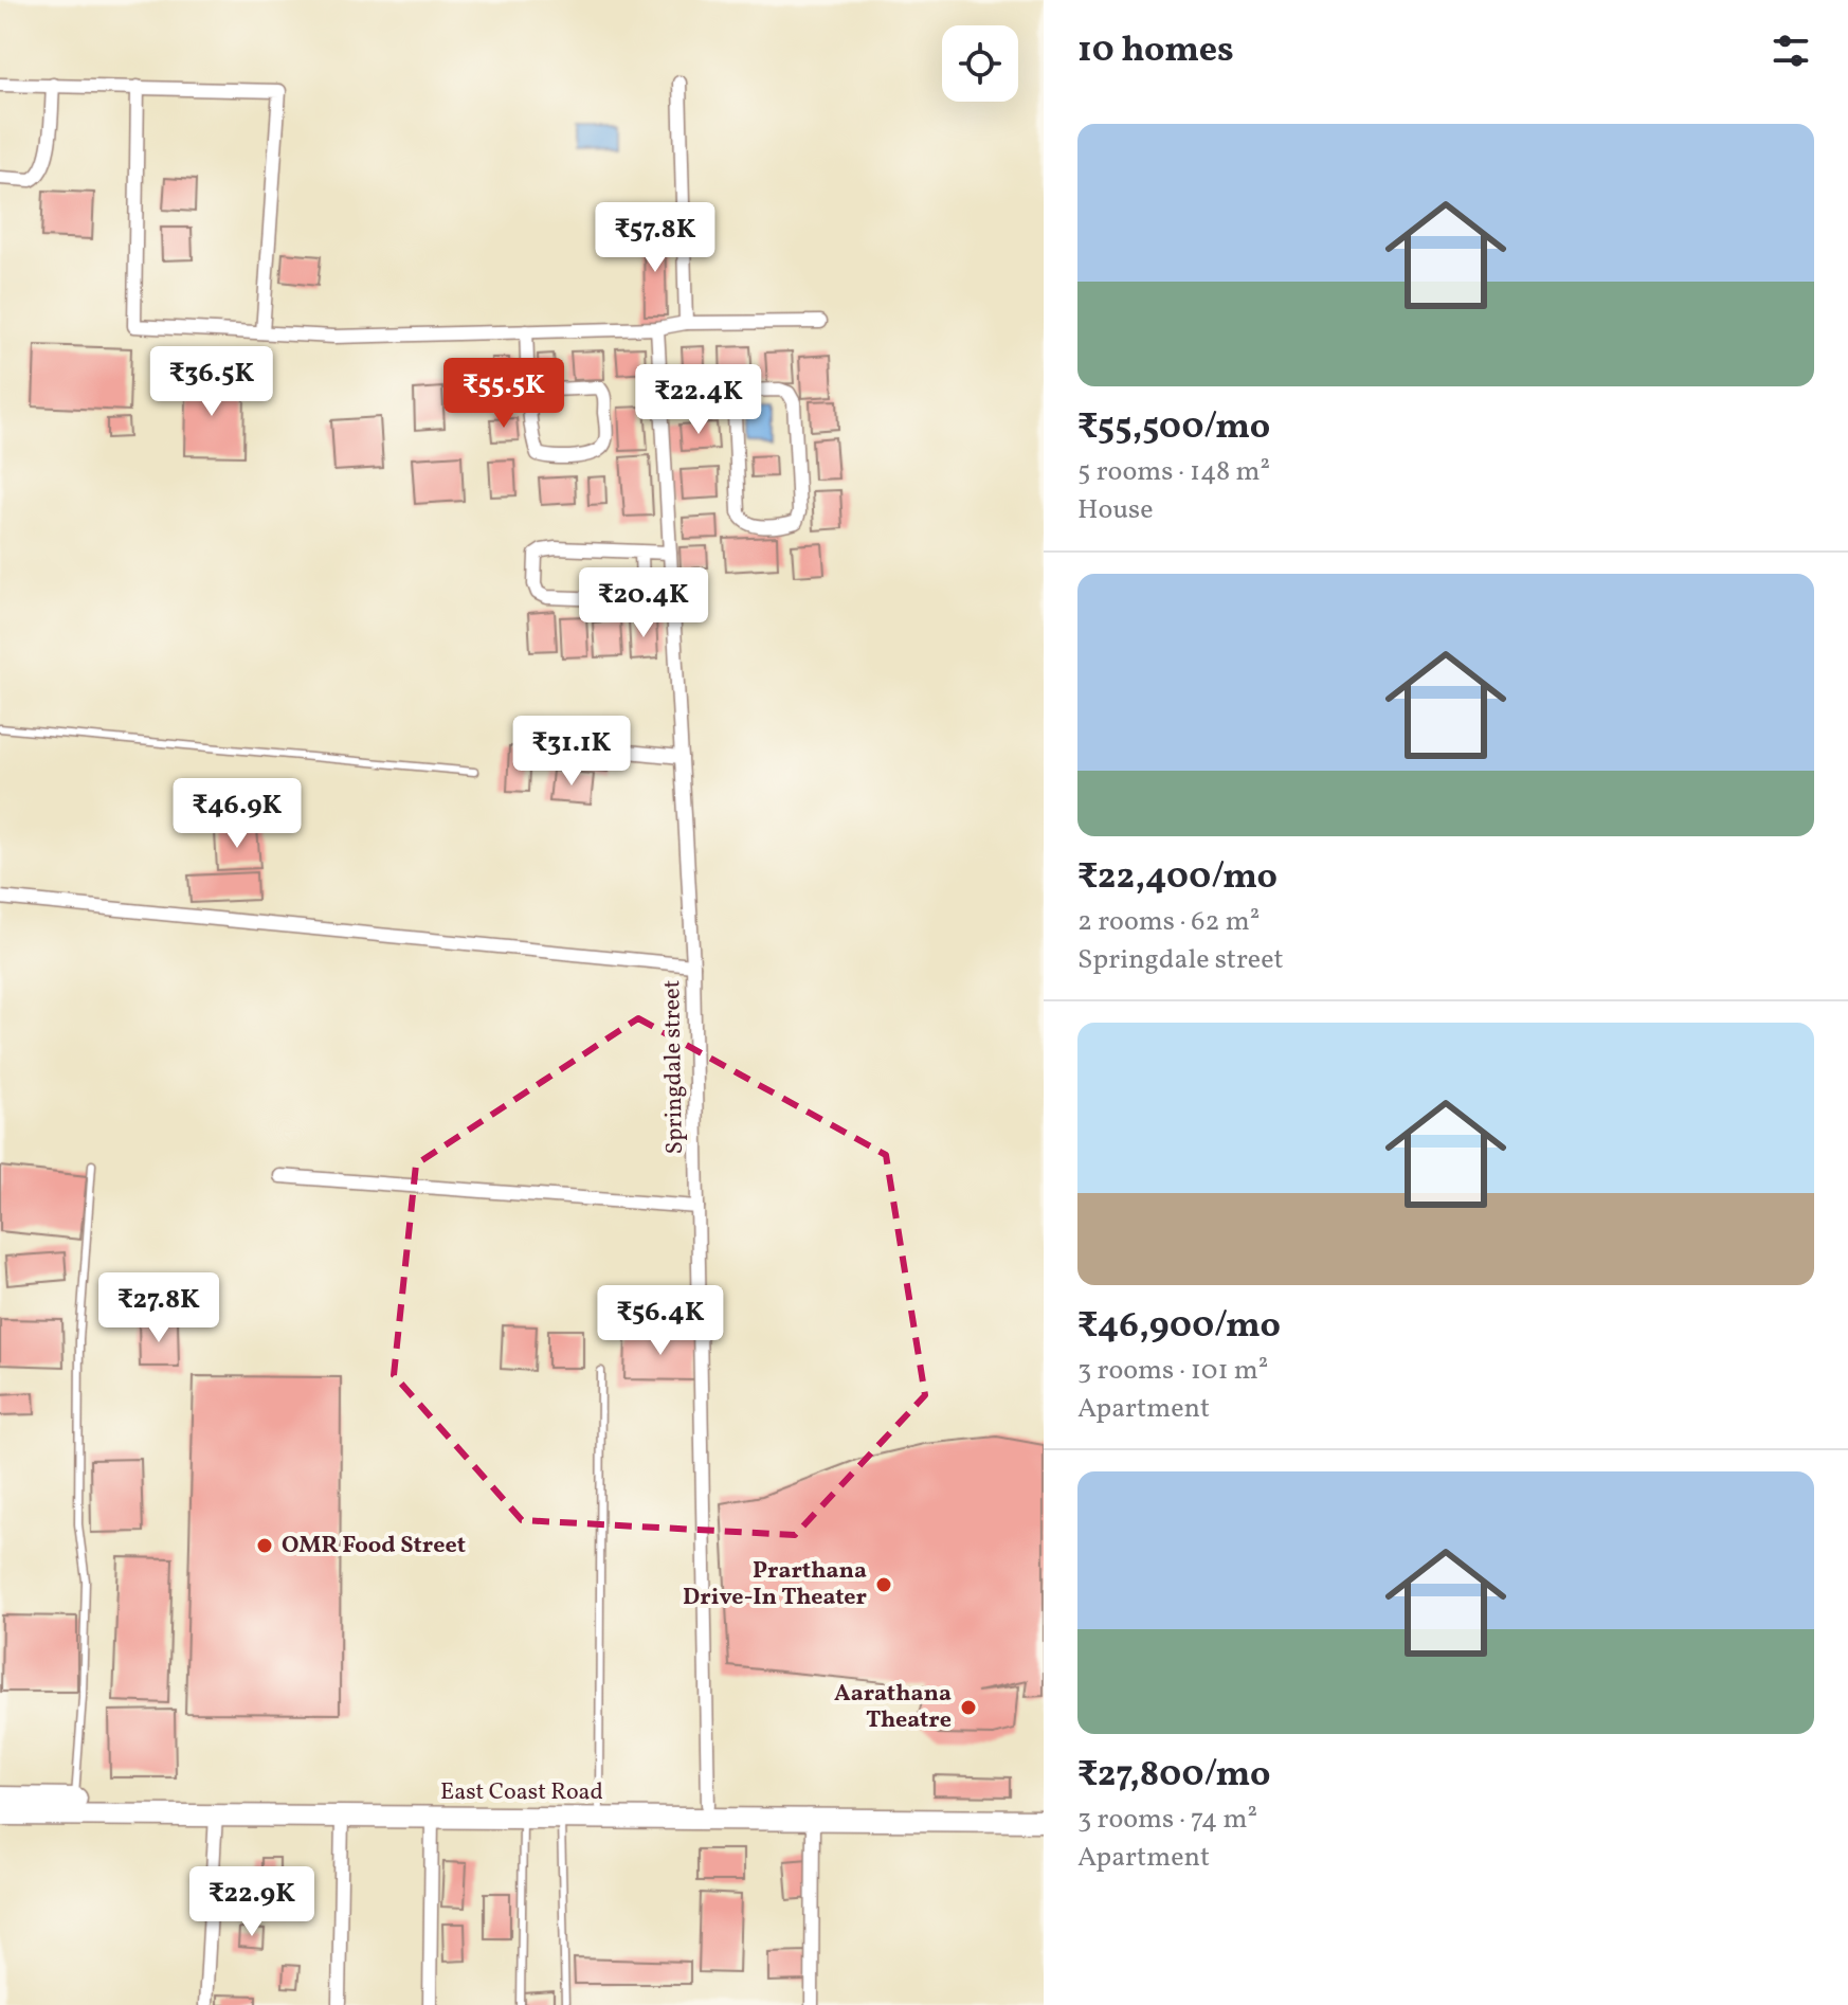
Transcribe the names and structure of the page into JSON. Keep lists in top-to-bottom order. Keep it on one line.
{"streets":{"main road":["East Coast Road"],"street":["Springdale street"]},"crossings":[["Springdale street","East Coast Road"]],"places":["OMR Food Street","Prarthana Drive-In Theater","Aarathana Theatre"],"page":{"heading":"10 homes","list":[{"name":"₹55,500/mo","note":"5 rooms · 148 m² · House"},{"name":"₹22,400/mo","note":"2 rooms · 62 m² · Springdale street"},{"name":"₹46,900/mo","note":"3 rooms · 101 m² · Apartment"},{"name":"₹27,800/mo","note":"3 rooms · 74 m² · Apartment"}],"price":["₹57.8K","₹36.5K","₹55.5K","₹22.4K","₹20.4K","₹31.1K","₹46.9K","₹27.8K","₹56.4K","₹22.9K"]}}
